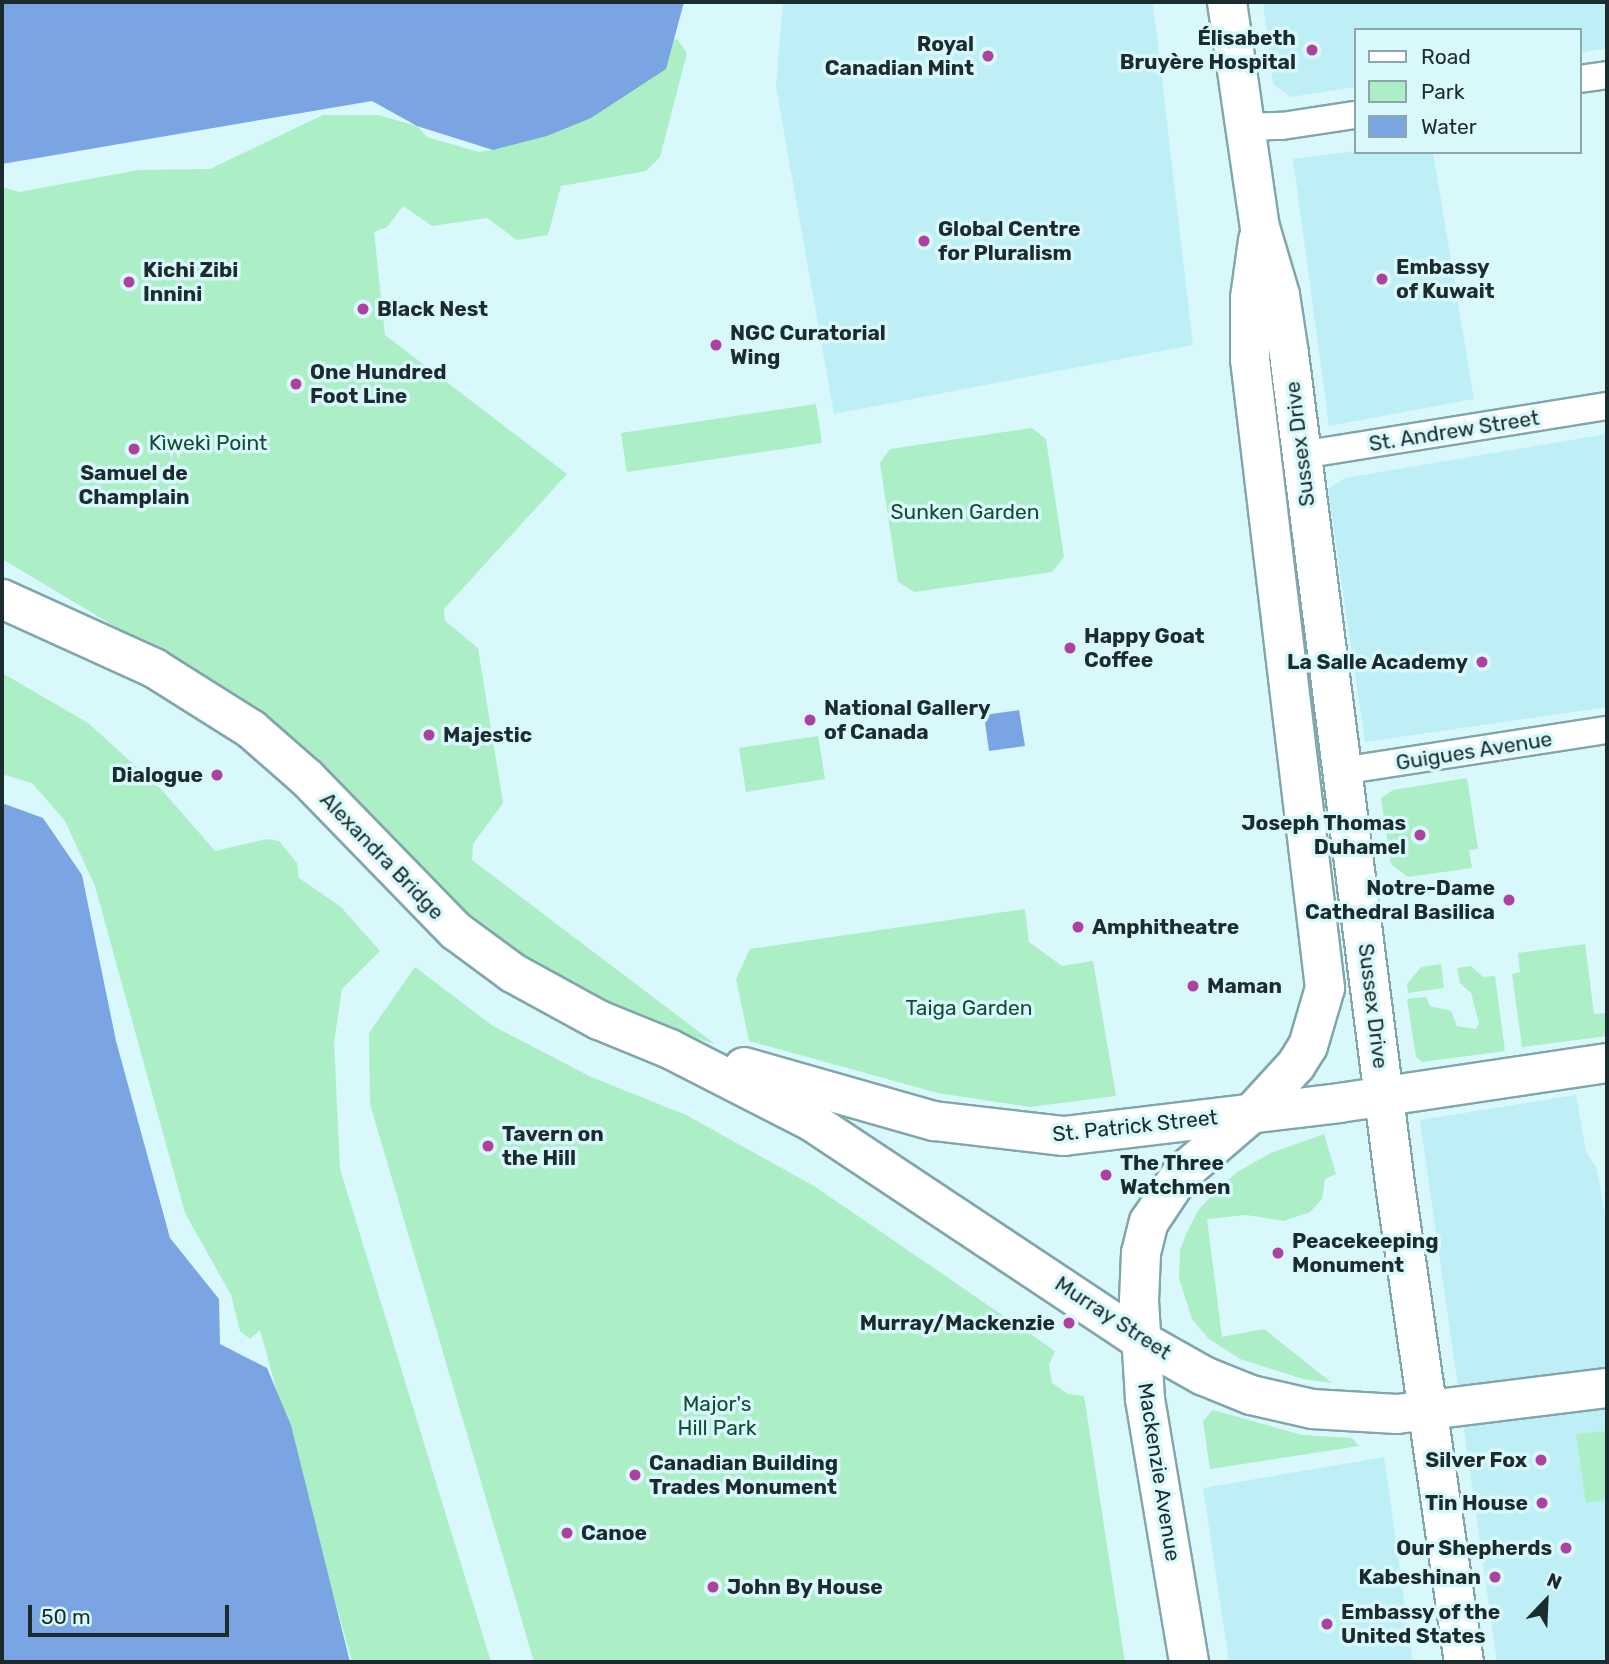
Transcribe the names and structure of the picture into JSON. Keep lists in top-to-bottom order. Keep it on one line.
{"streets":{"main road":["Sussex Drive","Alexandra Bridge","St. Patrick Street","Murray Street","Mackenzie Avenue"],"street":["St. Andrew Street","Guigues Avenue"]},"crossings":[["St. Andrew Street","Sussex Drive"],["Sussex Drive","Guigues Avenue"],["Sussex Drive","St. Patrick Street"],["Sussex Drive","Murray Street"],["Sussex Drive","Mackenzie Avenue"],["Alexandra Bridge","St. Patrick Street"],["Alexandra Bridge","Murray Street"],["St. Patrick Street","Murray Street"],["St. Patrick Street","Mackenzie Avenue"],["Murray Street","Mackenzie Avenue"]],"parks":["Kìwekì Point","Sunken Garden","Taiga Garden","Major's Hill Park"],"places":["Élisabeth Bruyère Hospital","Royal Canadian Mint","Global Centre for Pluralism","Embassy of Kuwait","Kichi Zibi Innini","Black Nest","NGC Curatorial Wing","One Hundred Foot Line","Samuel de Champlain","Happy Goat Coffee","La Salle Academy","National Gallery of Canada","Majestic","Dialogue","Joseph Thomas Duhamel","Notre-Dame Cathedral Basilica","Amphitheatre","Maman","Tavern on the Hill","The Three Watchmen","Peacekeeping Monument","Murray/Mackenzie","Silver Fox","Canadian Building Trades Monument","Tin House","Canoe","Our Shepherds","Kabeshinan","John By House","Embassy of the United States"],"legend":["Road","Park","Water"],"scale_bar":"50 m","north":"top right"}
